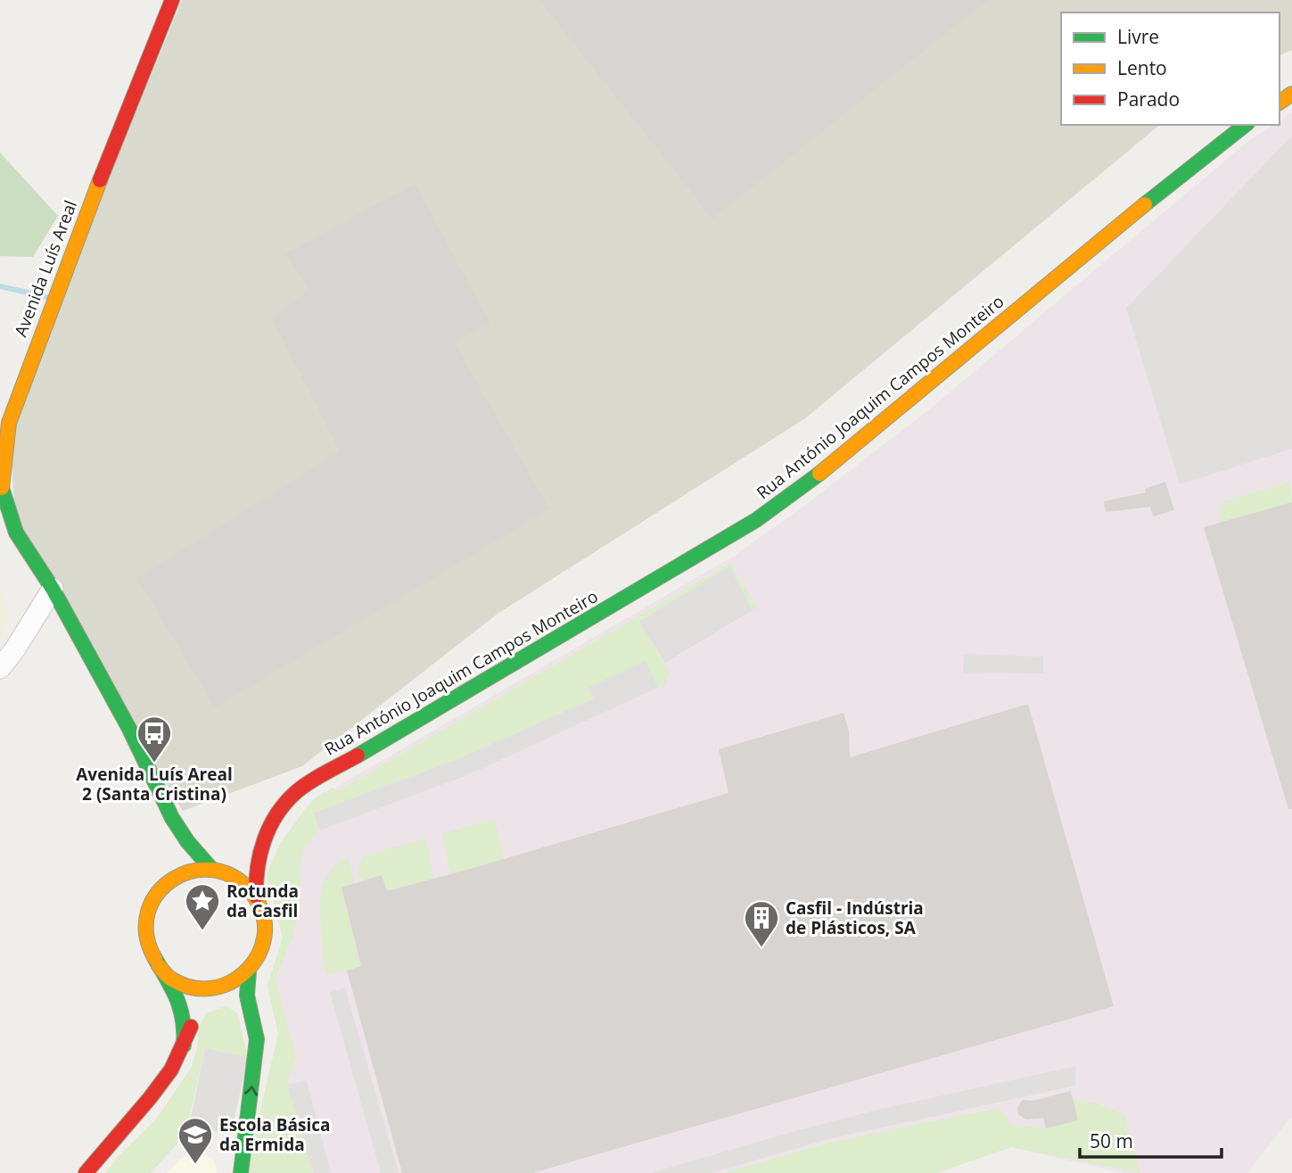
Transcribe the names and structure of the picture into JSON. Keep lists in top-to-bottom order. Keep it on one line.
{"streets":{"street":["Avenida Luís Areal","Rua António Joaquim Campos Monteiro"]},"crossings":[["Avenida Luís Areal","Rua António Joaquim Campos Monteiro"]],"places":{"bus stop":["Avenida Luís Areal 2 (Santa Cristina)"],"place":["Rotunda da Casfil"],"building":["Casfil - Indústria de Plásticos, SA"],"school or university":["Escola Básica da Ermida"]},"legend":["Livre","Lento","Parado"],"scale_bar":"50 m"}
